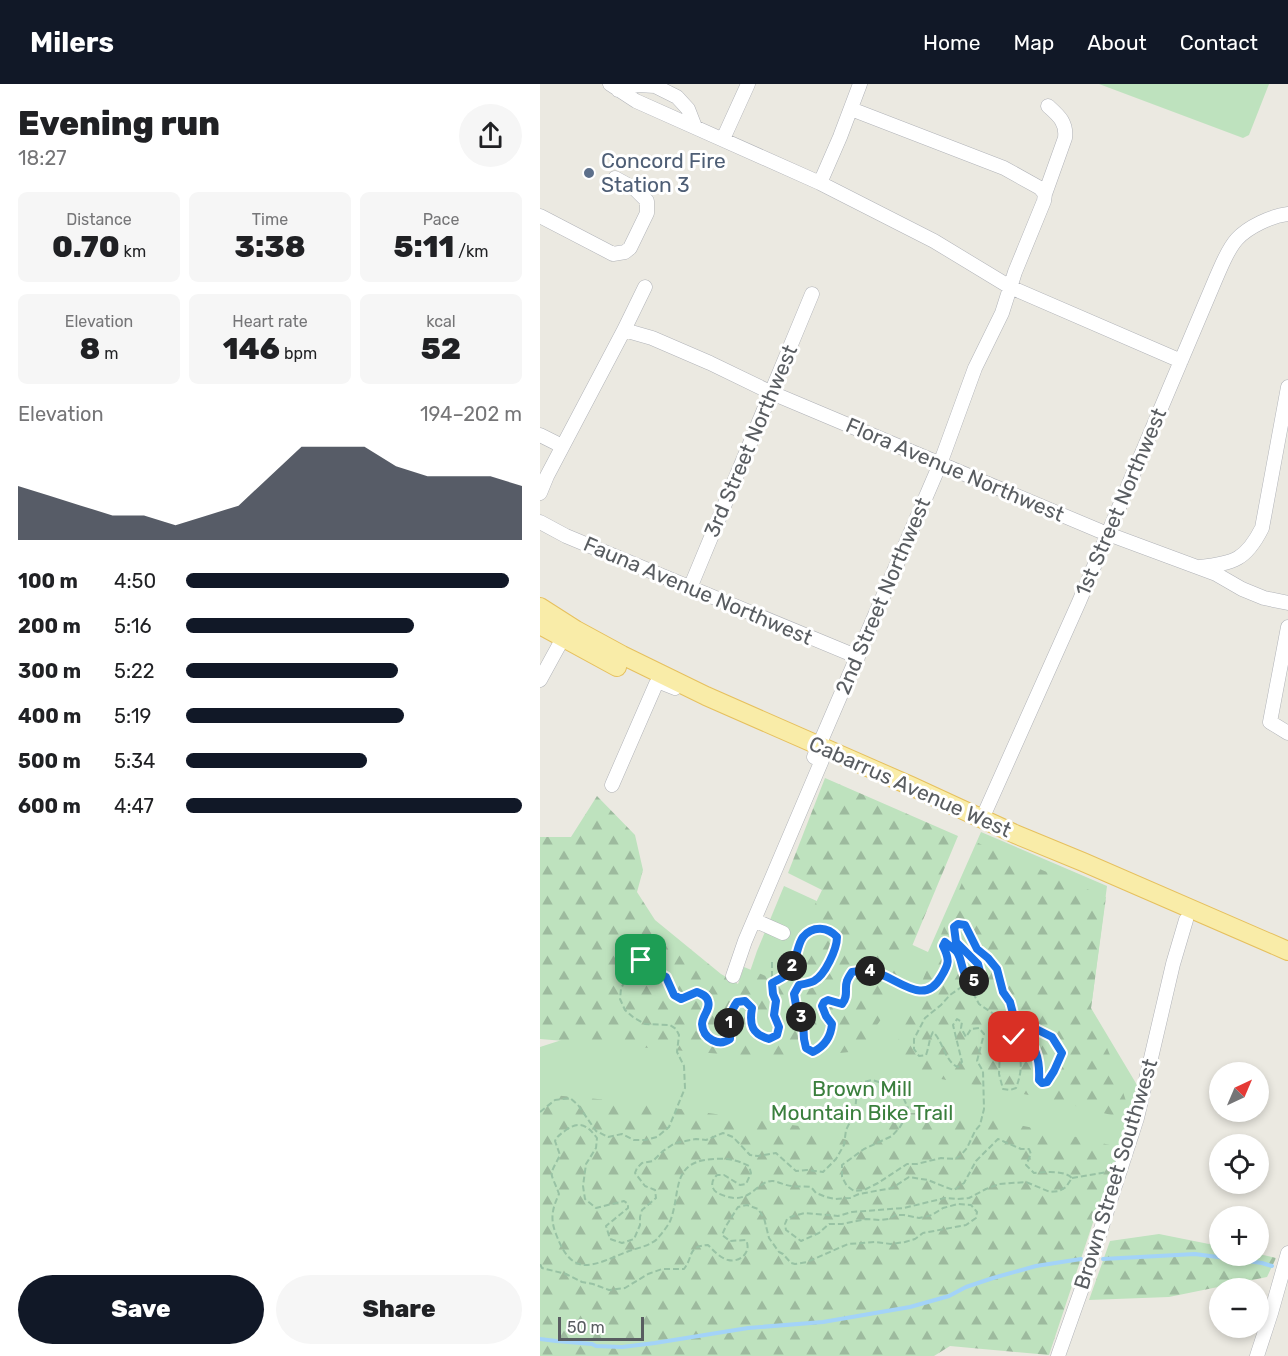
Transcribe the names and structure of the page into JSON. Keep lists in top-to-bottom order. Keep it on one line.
{"streets":{"main road":["Cabarrus Avenue West"],"street":["3rd Street Northwest","Flora Avenue Northwest","1st Street Northwest","Fauna Avenue Northwest","2nd Street Northwest","Brown Street Southwest"]},"crossings":[["3rd Street Northwest","Flora Avenue Northwest"],["3rd Street Northwest","Fauna Avenue Northwest"],["Flora Avenue Northwest","1st Street Northwest"],["Flora Avenue Northwest","2nd Street Northwest"],["1st Street Northwest","Cabarrus Avenue West"],["Fauna Avenue Northwest","2nd Street Northwest"],["2nd Street Northwest","Cabarrus Avenue West"],["Cabarrus Avenue West","Brown Street Southwest"]],"parks":["Brown Mill Mountain Bike Trail"],"places":["Concord Fire Station 3"],"scale_bar":"50 m","north":"top right","page":{"header":"Milers","nav":["Home","Map","About","Contact"],"heading":["Evening run","18:27"],"stats":[["Distance","0.70 km"],["Time","3:38"],["Pace","5:11 /km"],["Elevation","8 m"],["Heart rate","146 bpm"],["kcal","52"]],"chart":["Elevation","194–202 m"],"list":[{"name":"100 m","note":"4:50"},{"name":"200 m","note":"5:16"},{"name":"300 m","note":"5:22"},{"name":"400 m","note":"5:19"},{"name":"500 m","note":"5:34"},{"name":"600 m","note":"4:47"}],"pins":["2","4","5","3","1"],"map_buttons":["+","−"],"buttons":["Save","Share"],"scale":"50 m"}}
